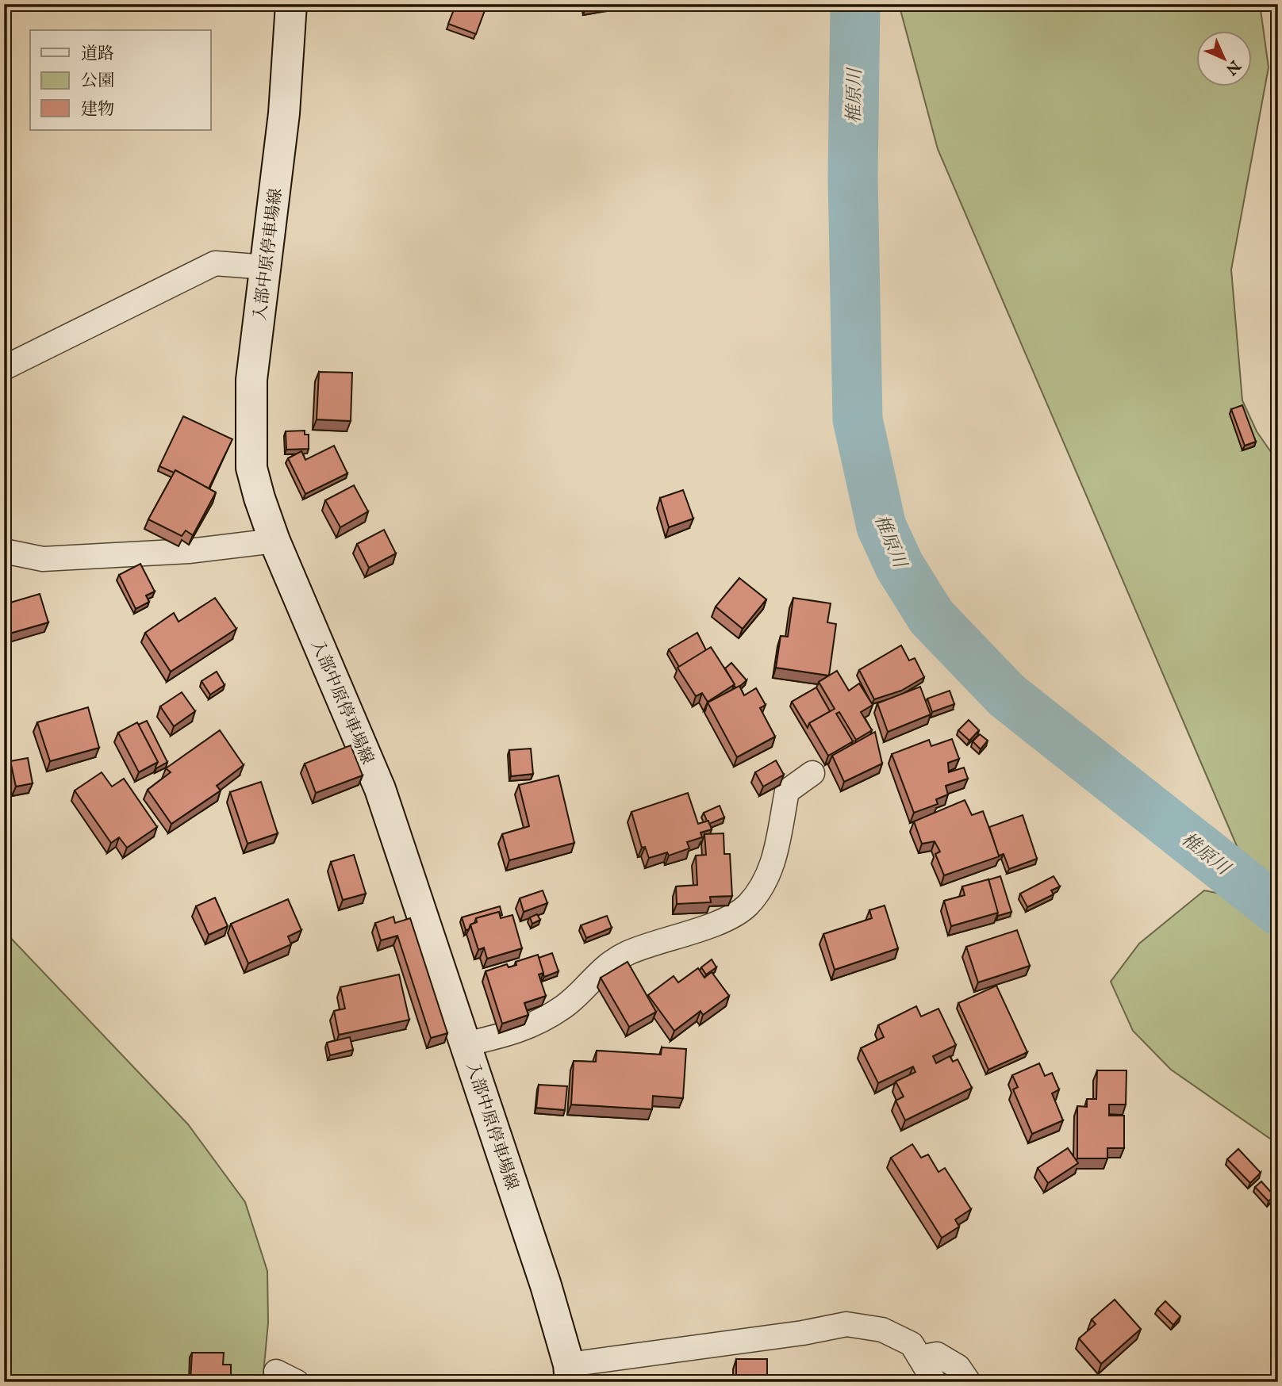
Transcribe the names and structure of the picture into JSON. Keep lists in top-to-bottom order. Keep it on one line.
{"streets":{"main road":["入部中原停車場線"]},"water":["椎原川"],"legend":["道路","公園","建物"],"north":"bottom right"}
